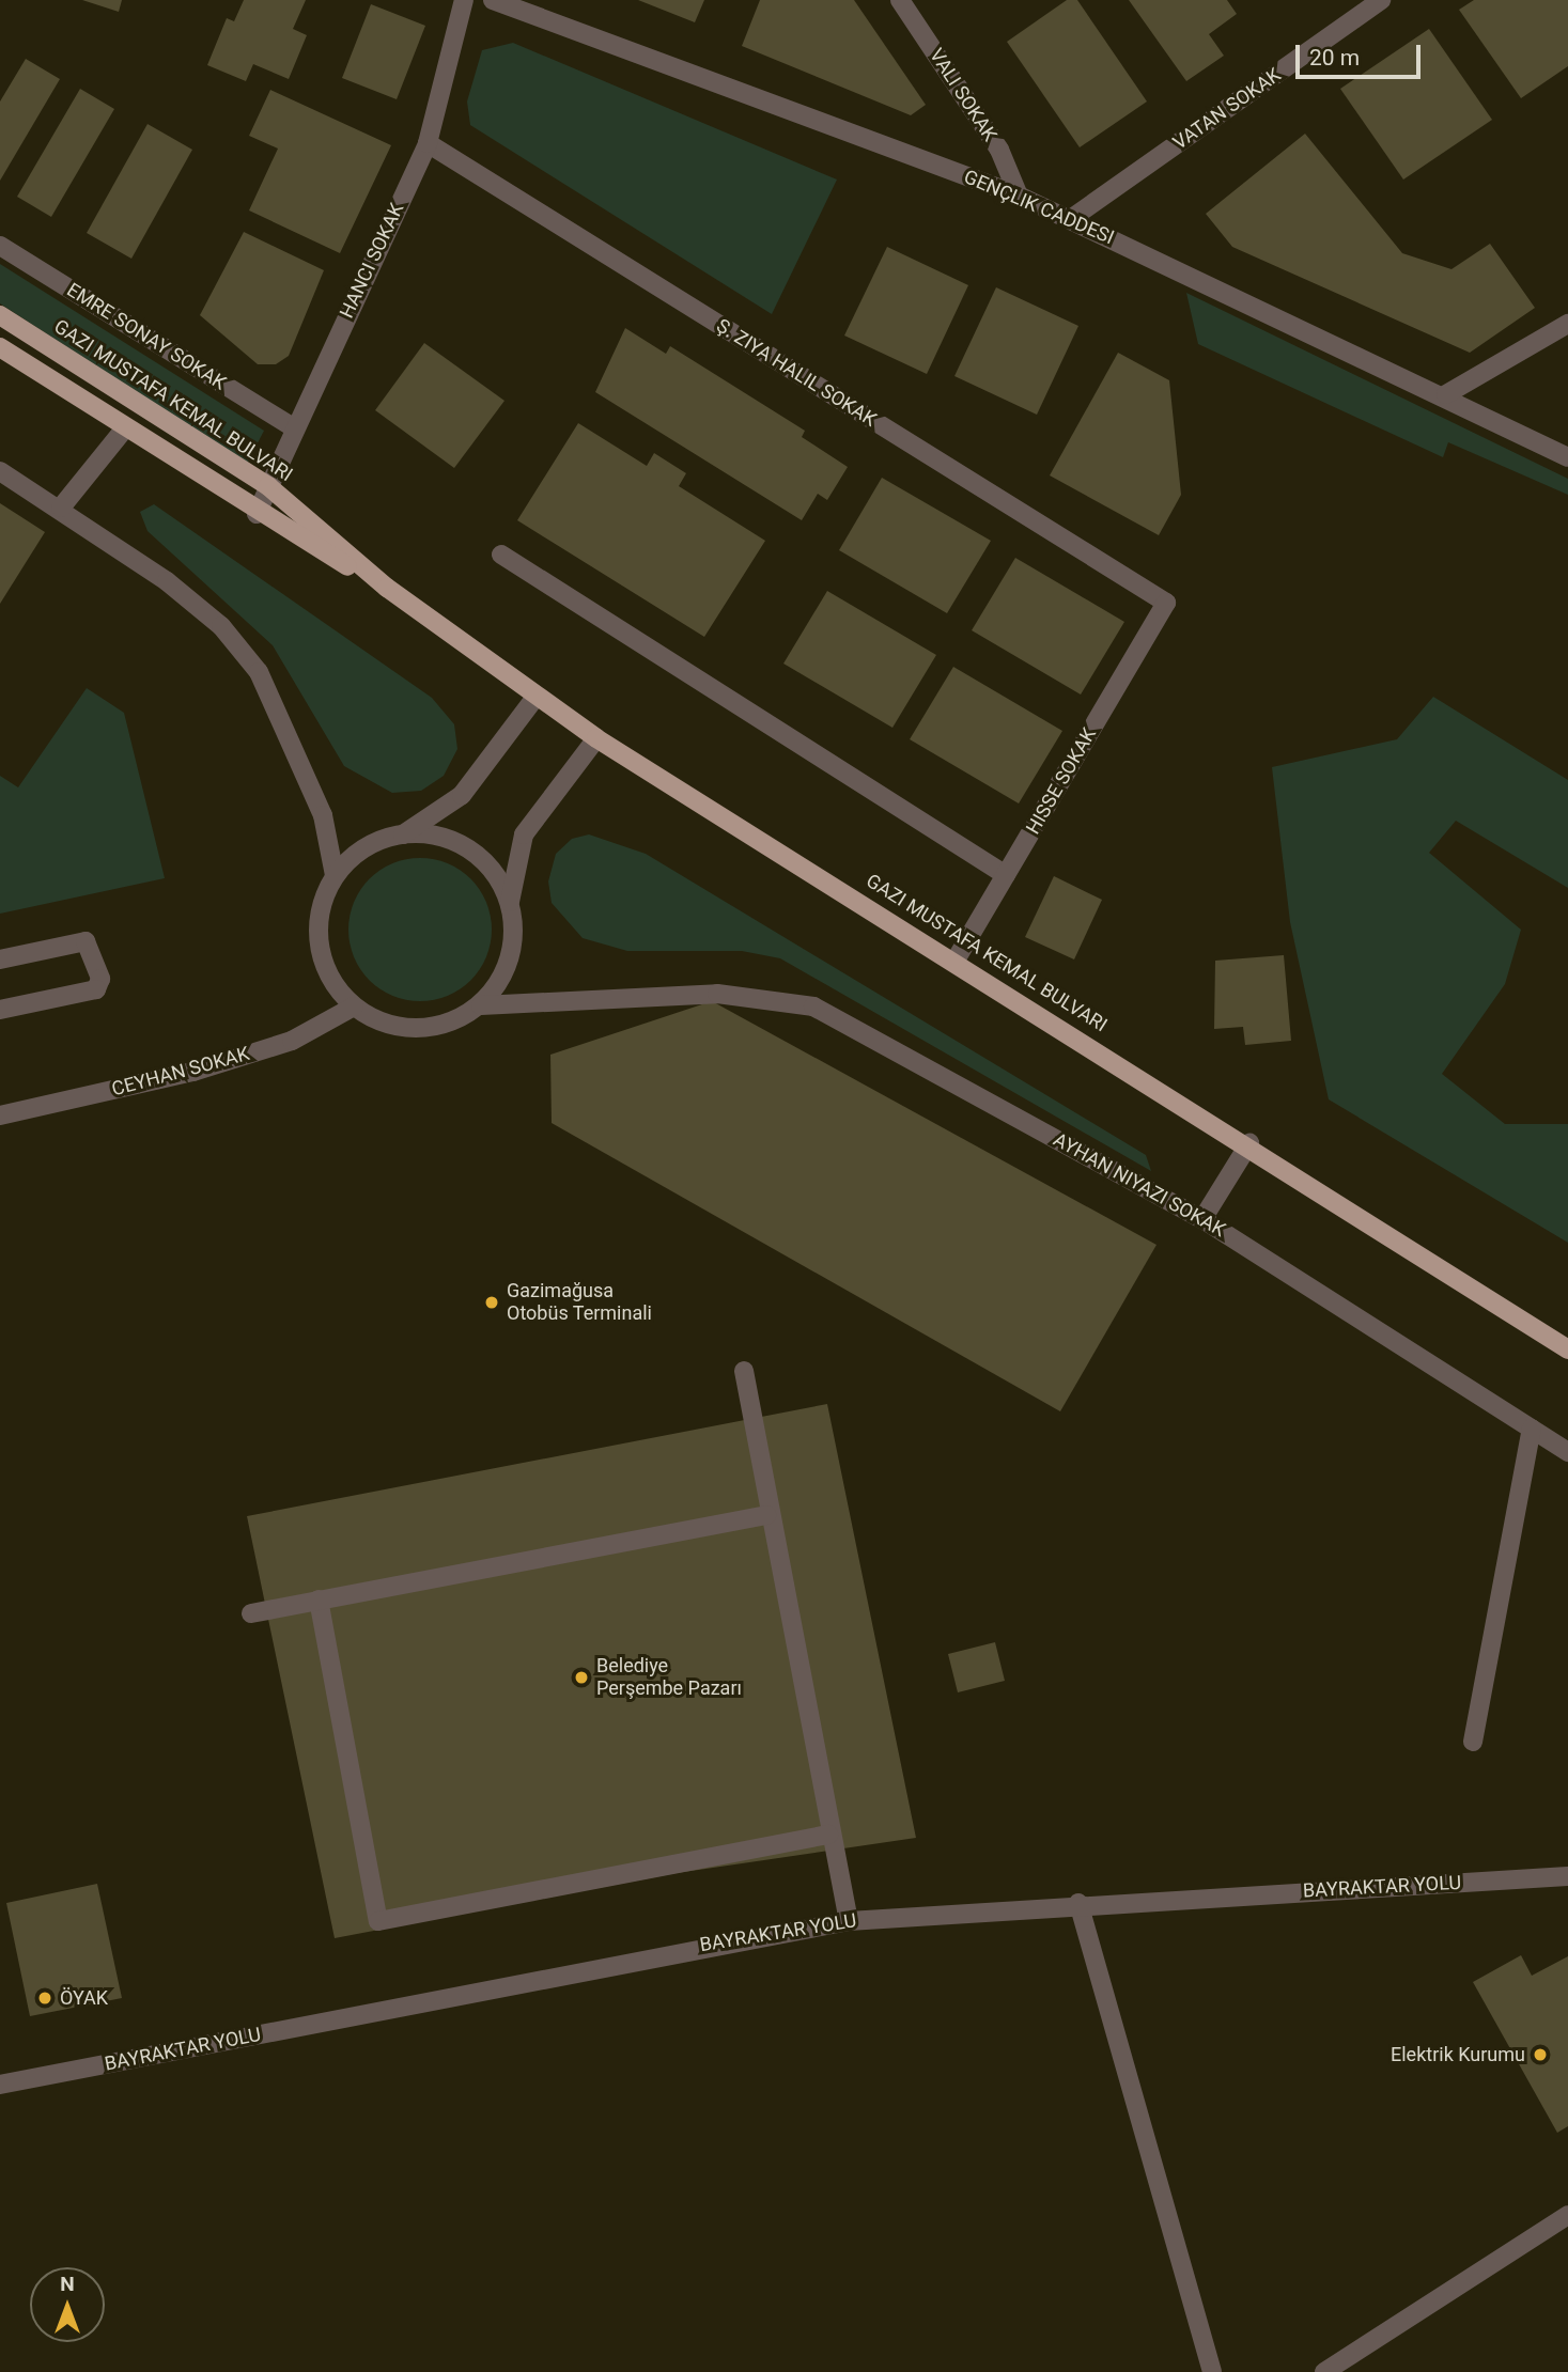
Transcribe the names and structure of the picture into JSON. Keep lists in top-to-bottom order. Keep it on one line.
{"streets":{"street":["VALI SOKAK","VATAN SOKAK","GENÇLIK CADDESI","EMRE SONAY SOKAK","Ş. ZIYA HALIL SOKAK","HISSE SOKAK","CEYHAN SOKAK","AYHAN NIYAZI SOKAK","BAYRAKTAR YOLU"]},"crossings":[["VALI SOKAK","GENÇLIK CADDESI"],["VATAN SOKAK","GENÇLIK CADDESI"],["Ş. ZIYA HALIL SOKAK","HISSE SOKAK"],["CEYHAN SOKAK","AYHAN NIYAZI SOKAK"]],"places":["Gazimağusa Otobüs Terminali","Belediye Perşembe Pazarı","ÖYAK","Elektrik Kurumu"],"scale_bar":"20 m","north":"top"}
